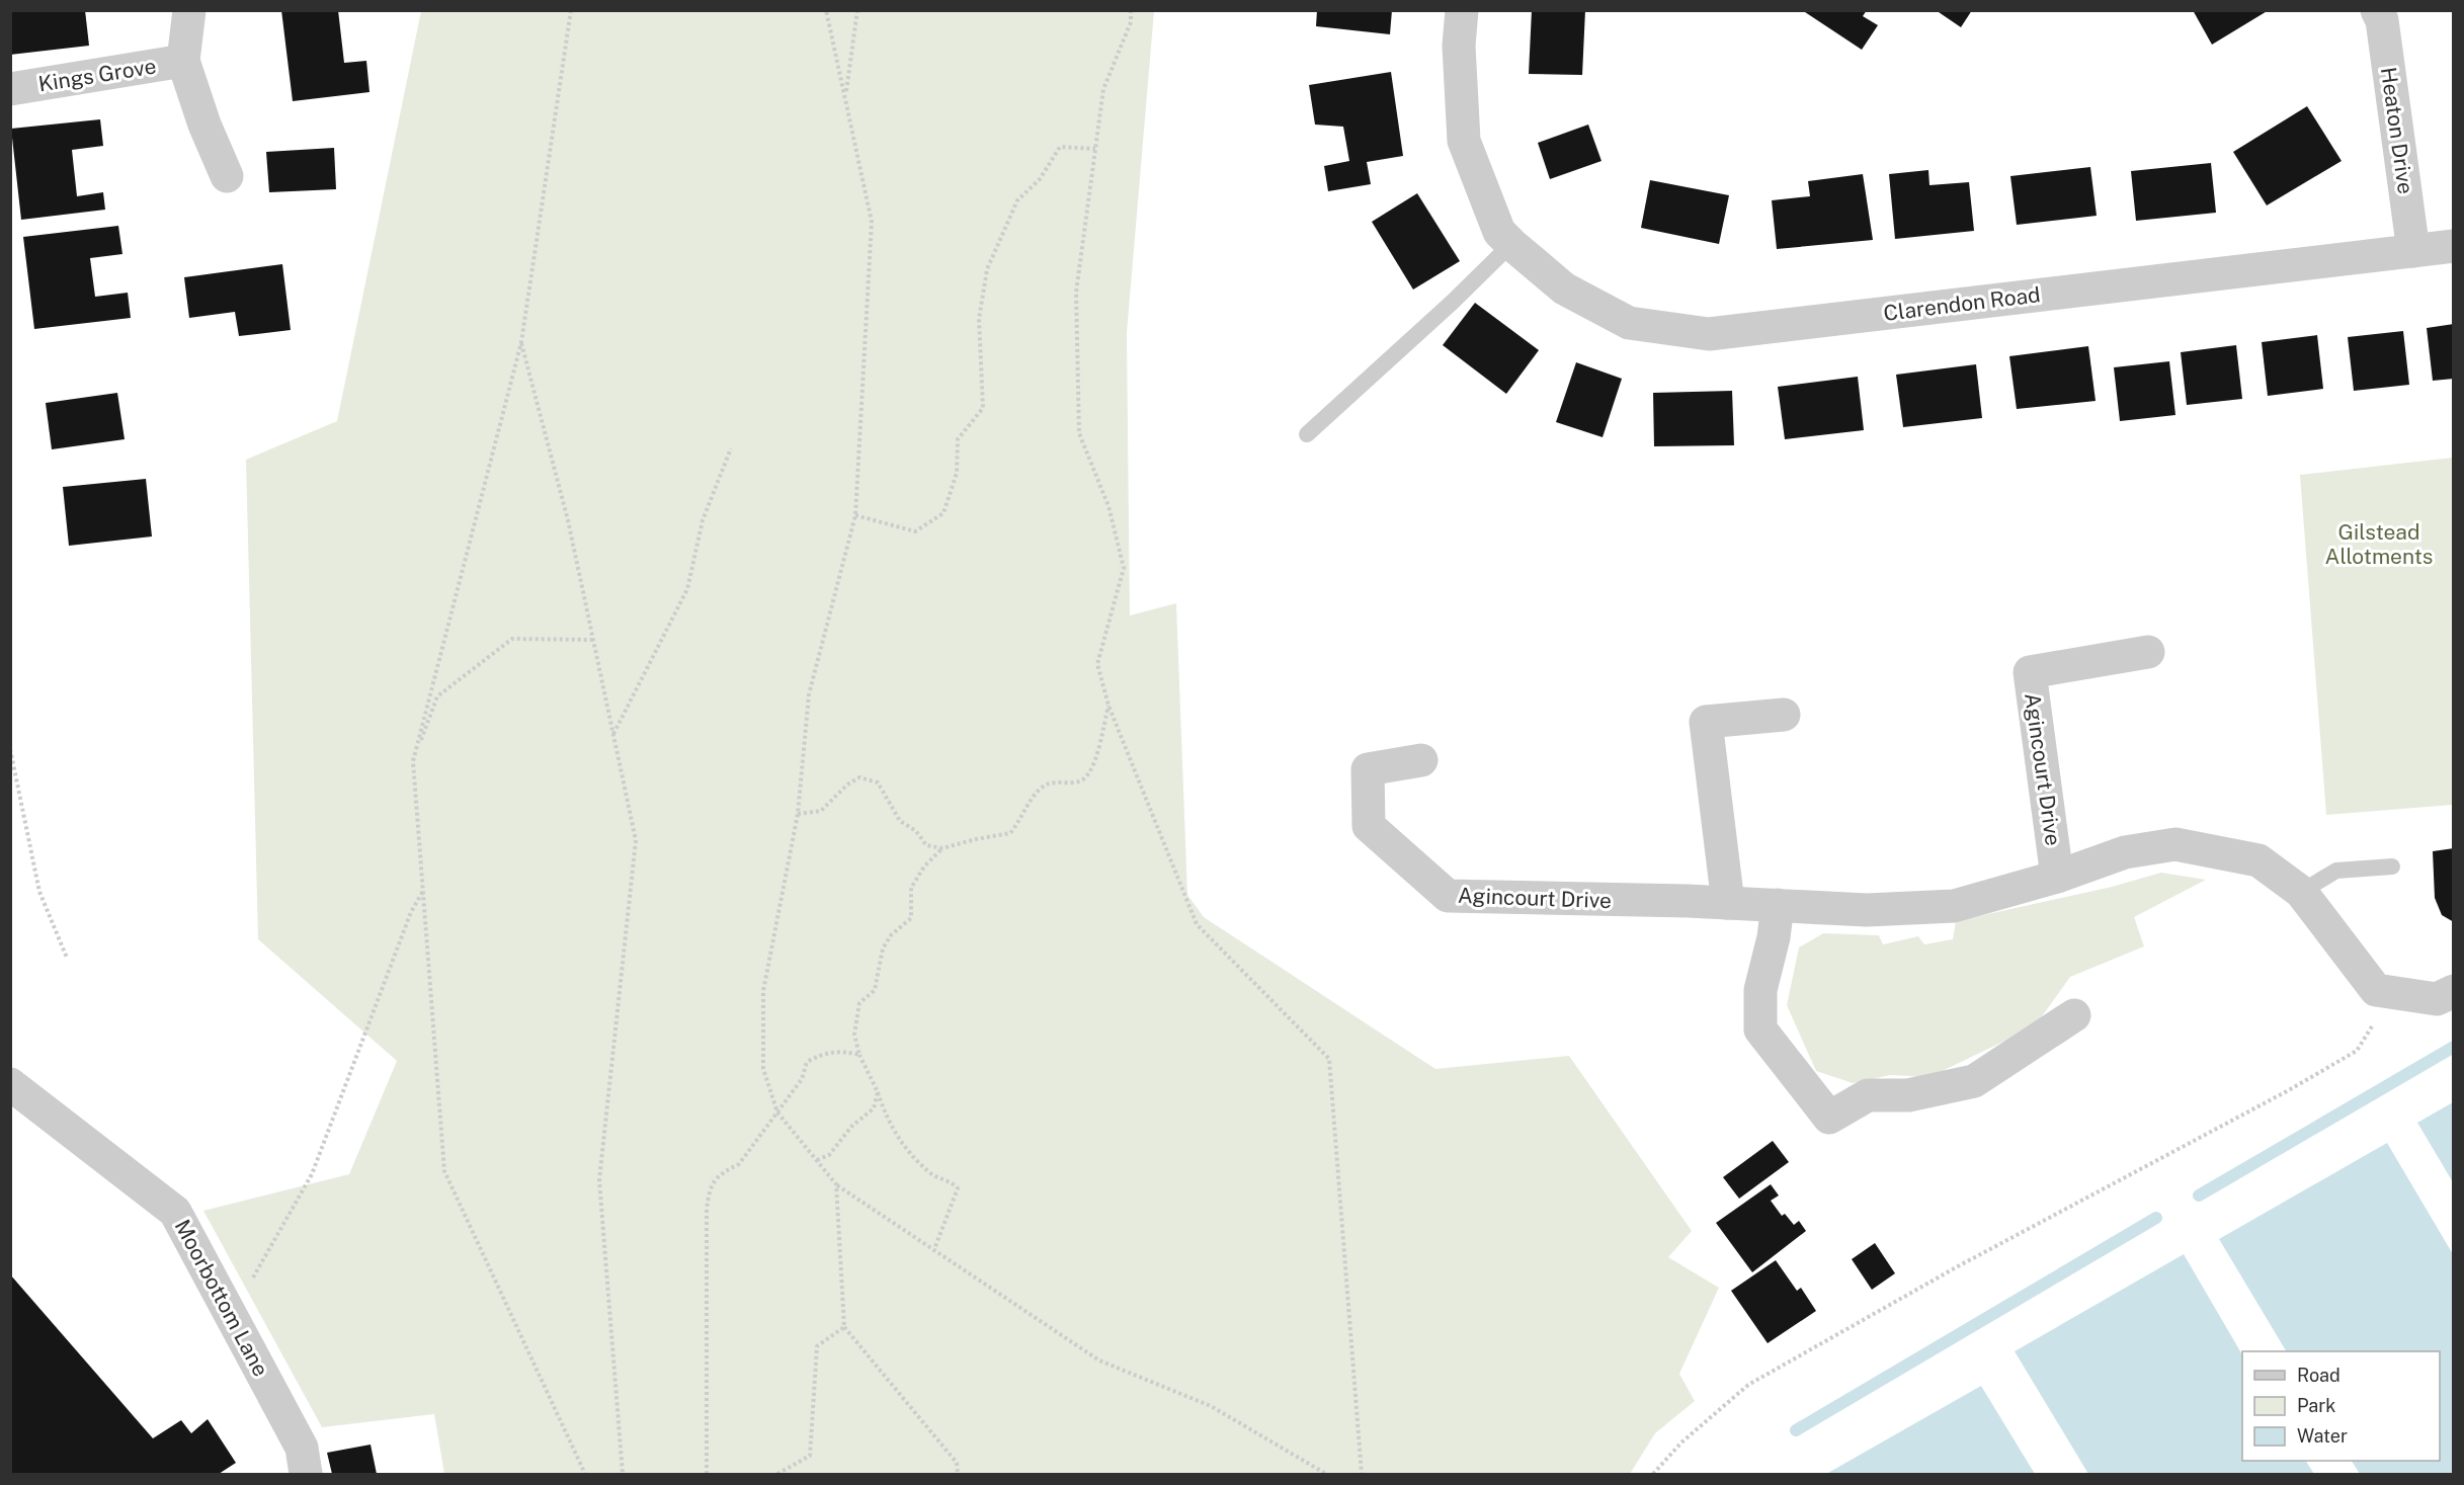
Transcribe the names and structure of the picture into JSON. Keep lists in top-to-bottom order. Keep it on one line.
{"streets":{"street":["Kings Grove","Heaton Drive","Clarendon Road","Agincourt Drive","Moorbottom Lane"]},"crossings":[["Heaton Drive","Clarendon Road"]],"parks":["Gilstead Allotments"],"legend":["Road","Park","Water"]}
